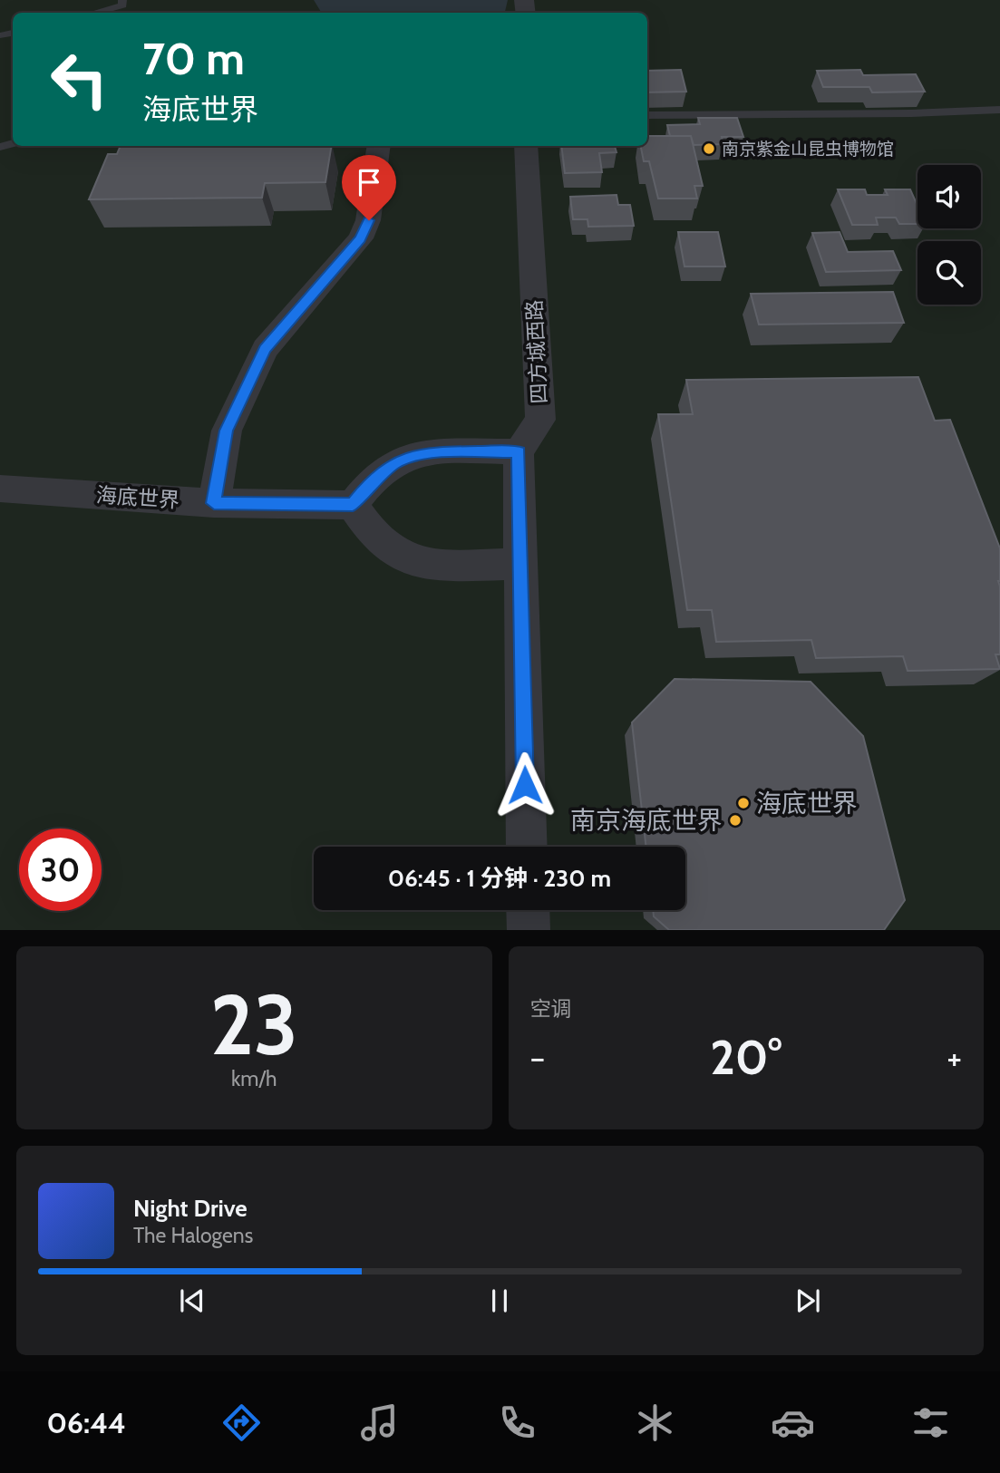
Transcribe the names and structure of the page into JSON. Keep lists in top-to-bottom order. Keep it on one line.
{"streets":{"street":["四方城西路","海底世界"]},"places":["南京紫金山昆虫博物馆","海底世界","南京海底世界"],"page":{"turn":["70 m","海底世界"],"limit":"30","trip":"06:45 · 1 分钟 · 230 m","tile":[["23","km/h"],"空调"],"heat":["−","20°","+"],"song":["Night Drive","The Halogens"],"tabs":"06:44"}}
